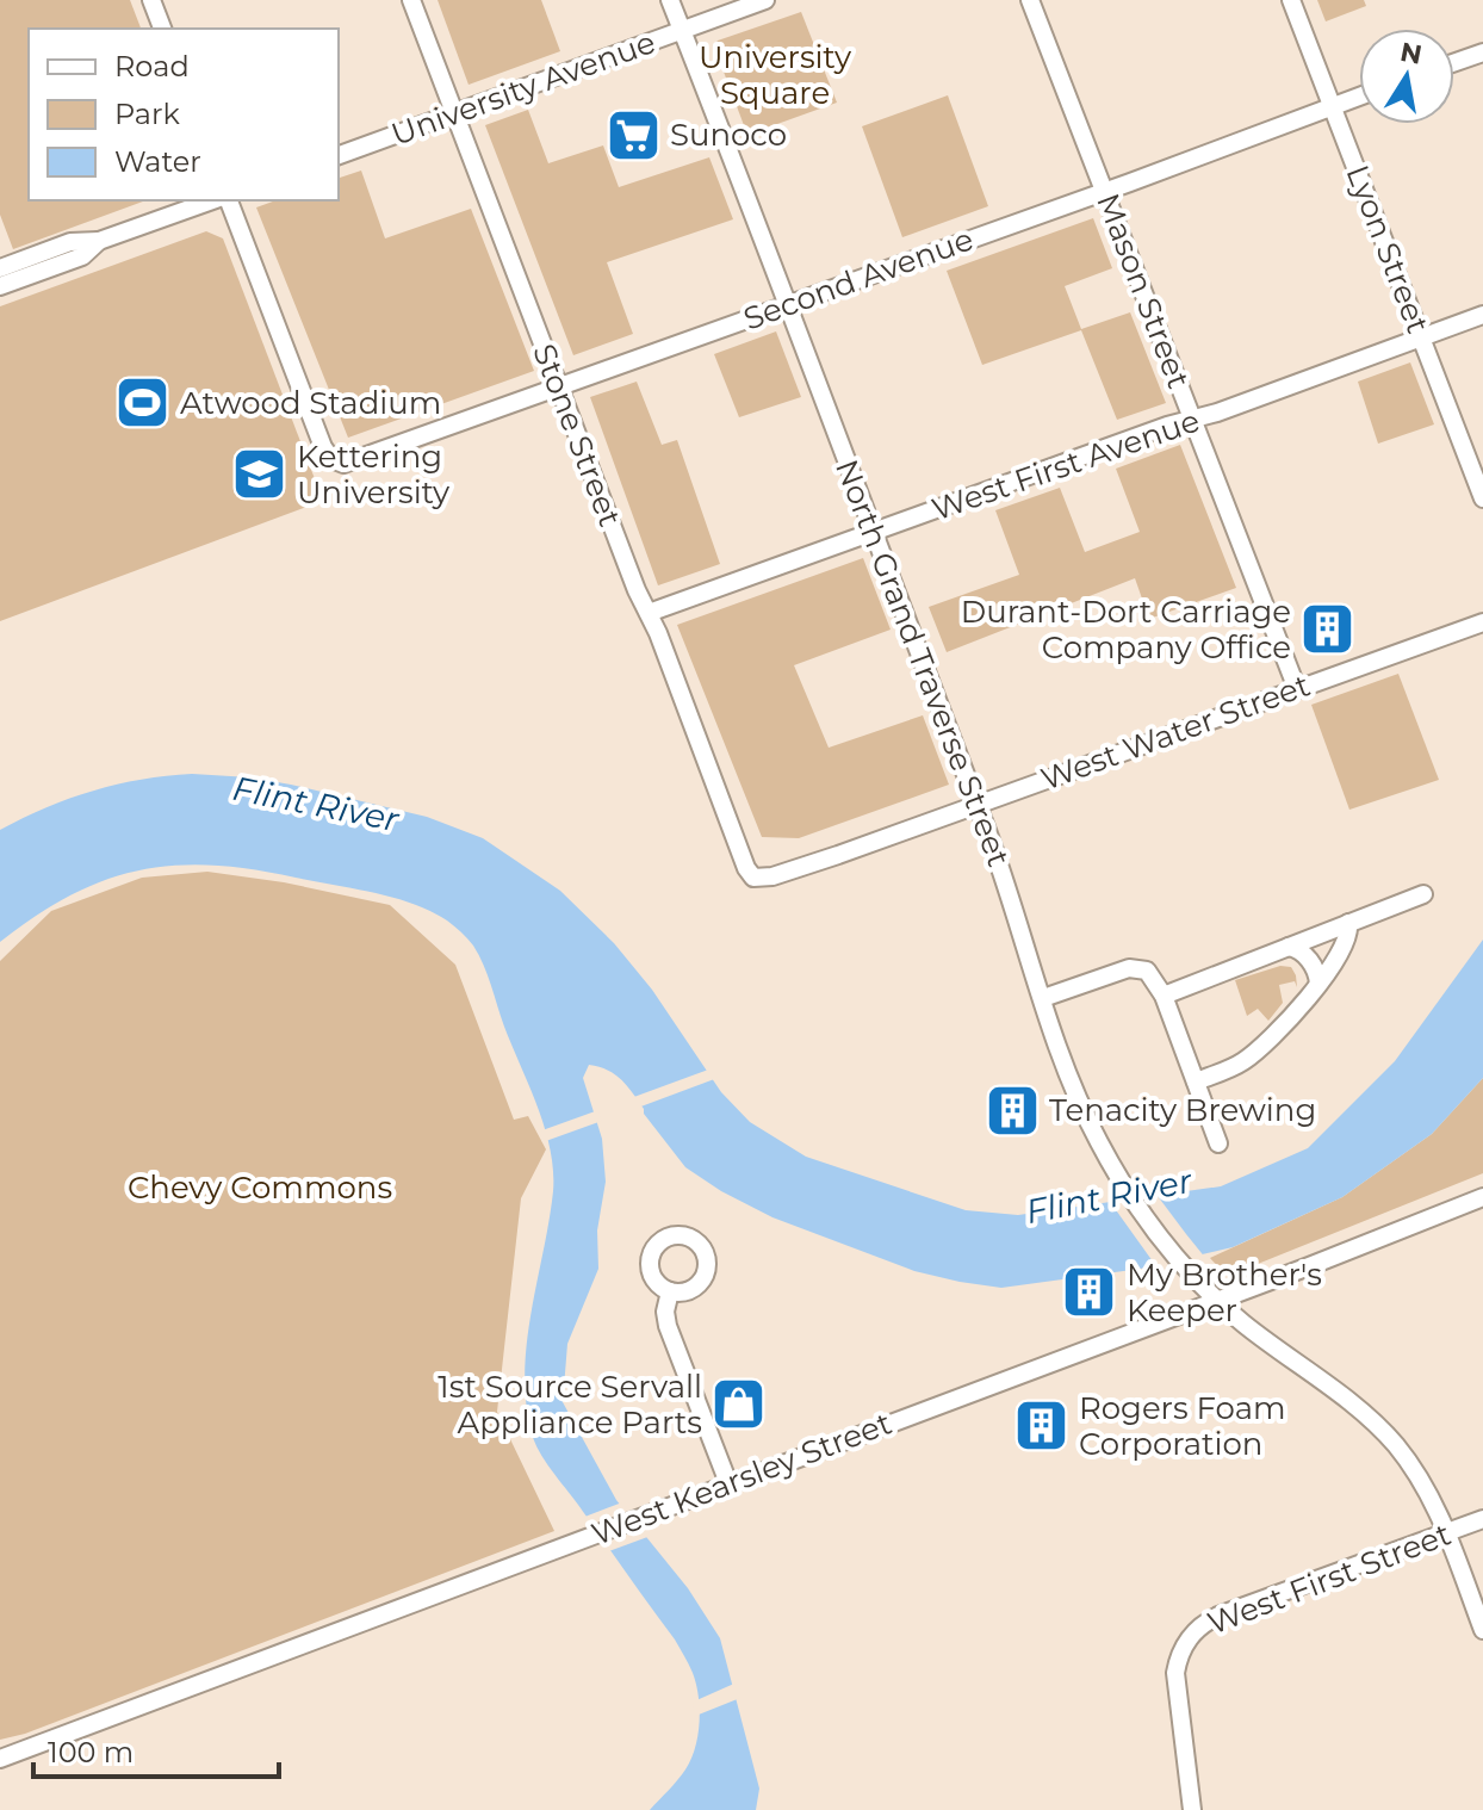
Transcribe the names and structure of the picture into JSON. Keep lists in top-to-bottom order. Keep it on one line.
{"streets":{"street":["University Avenue","Lyon Street","Second Avenue","Mason Street","Stone Street","West First Avenue","North Grand Traverse Street","West Water Street","West Kearsley Street","West First Street"]},"crossings":[["University Avenue","Stone Street"],["University Avenue","North Grand Traverse Street"],["Lyon Street","Second Avenue"],["Lyon Street","West First Avenue"],["Second Avenue","Mason Street"],["Second Avenue","Stone Street"],["Second Avenue","North Grand Traverse Street"],["Mason Street","West First Avenue"],["Mason Street","West Water Street"],["Stone Street","West First Avenue"],["Stone Street","West Water Street"],["West First Avenue","North Grand Traverse Street"],["North Grand Traverse Street","West Water Street"],["North Grand Traverse Street","West Kearsley Street"],["North Grand Traverse Street","West First Street"]],"water":["Flint River"],"parks":["University Square","Chevy Commons"],"places":{"supermarket":["Sunoco"],"sports":["Atwood Stadium"],"school or university":["Kettering University"],"building":["Durant-Dort Carriage Company Office","Tenacity Brewing","My Brother's Keeper","Rogers Foam Corporation"],"shop":["1st Source Servall Appliance Parts"]},"legend":["Road","Park","Water"],"scale_bar":"100 m","north":"top"}
